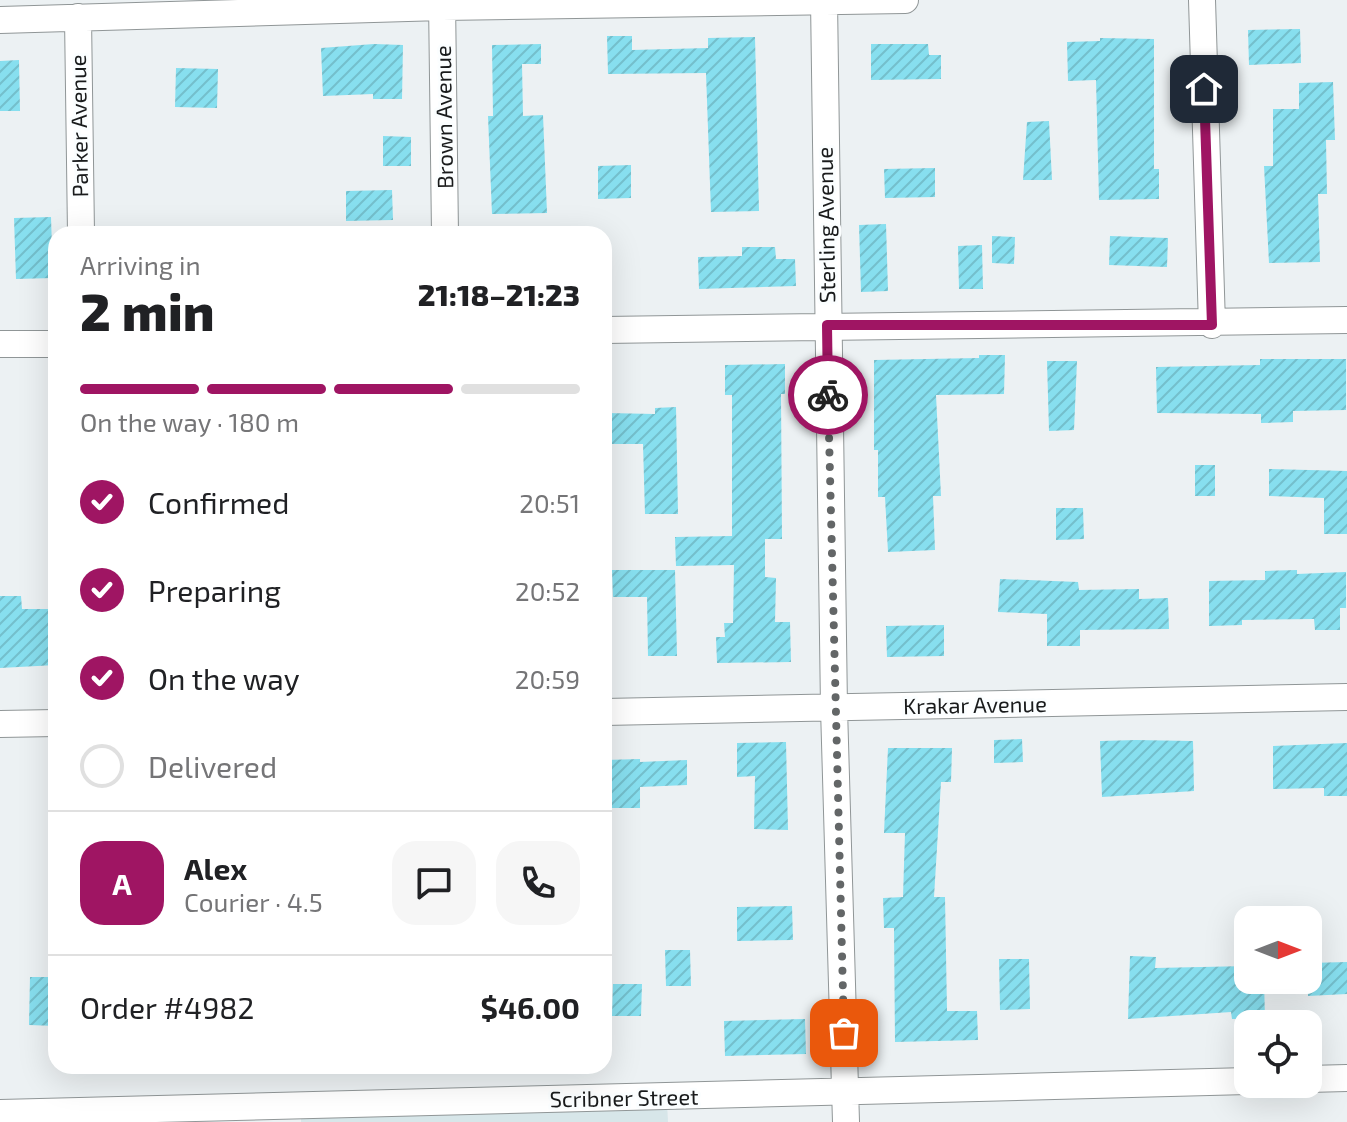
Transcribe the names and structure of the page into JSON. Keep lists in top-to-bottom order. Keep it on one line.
{"streets":{"street":["Brown Avenue","Parker Avenue","Sterling Avenue","Krakar Avenue","Scribner Street"]},"crossings":[["Sterling Avenue","Krakar Avenue"],["Sterling Avenue","Scribner Street"]],"north":"right","page":{"heading":["2 min","Arriving in","21:18–21:23"],"panel":["Alex","Courier · 4.5","Order #4982","$46.00"],"bar":"On the way · 180 m","list":[["Confirmed","20:51"],["Preparing","20:52"],["On the way","20:59"],"Delivered"],"round":"A"}}
